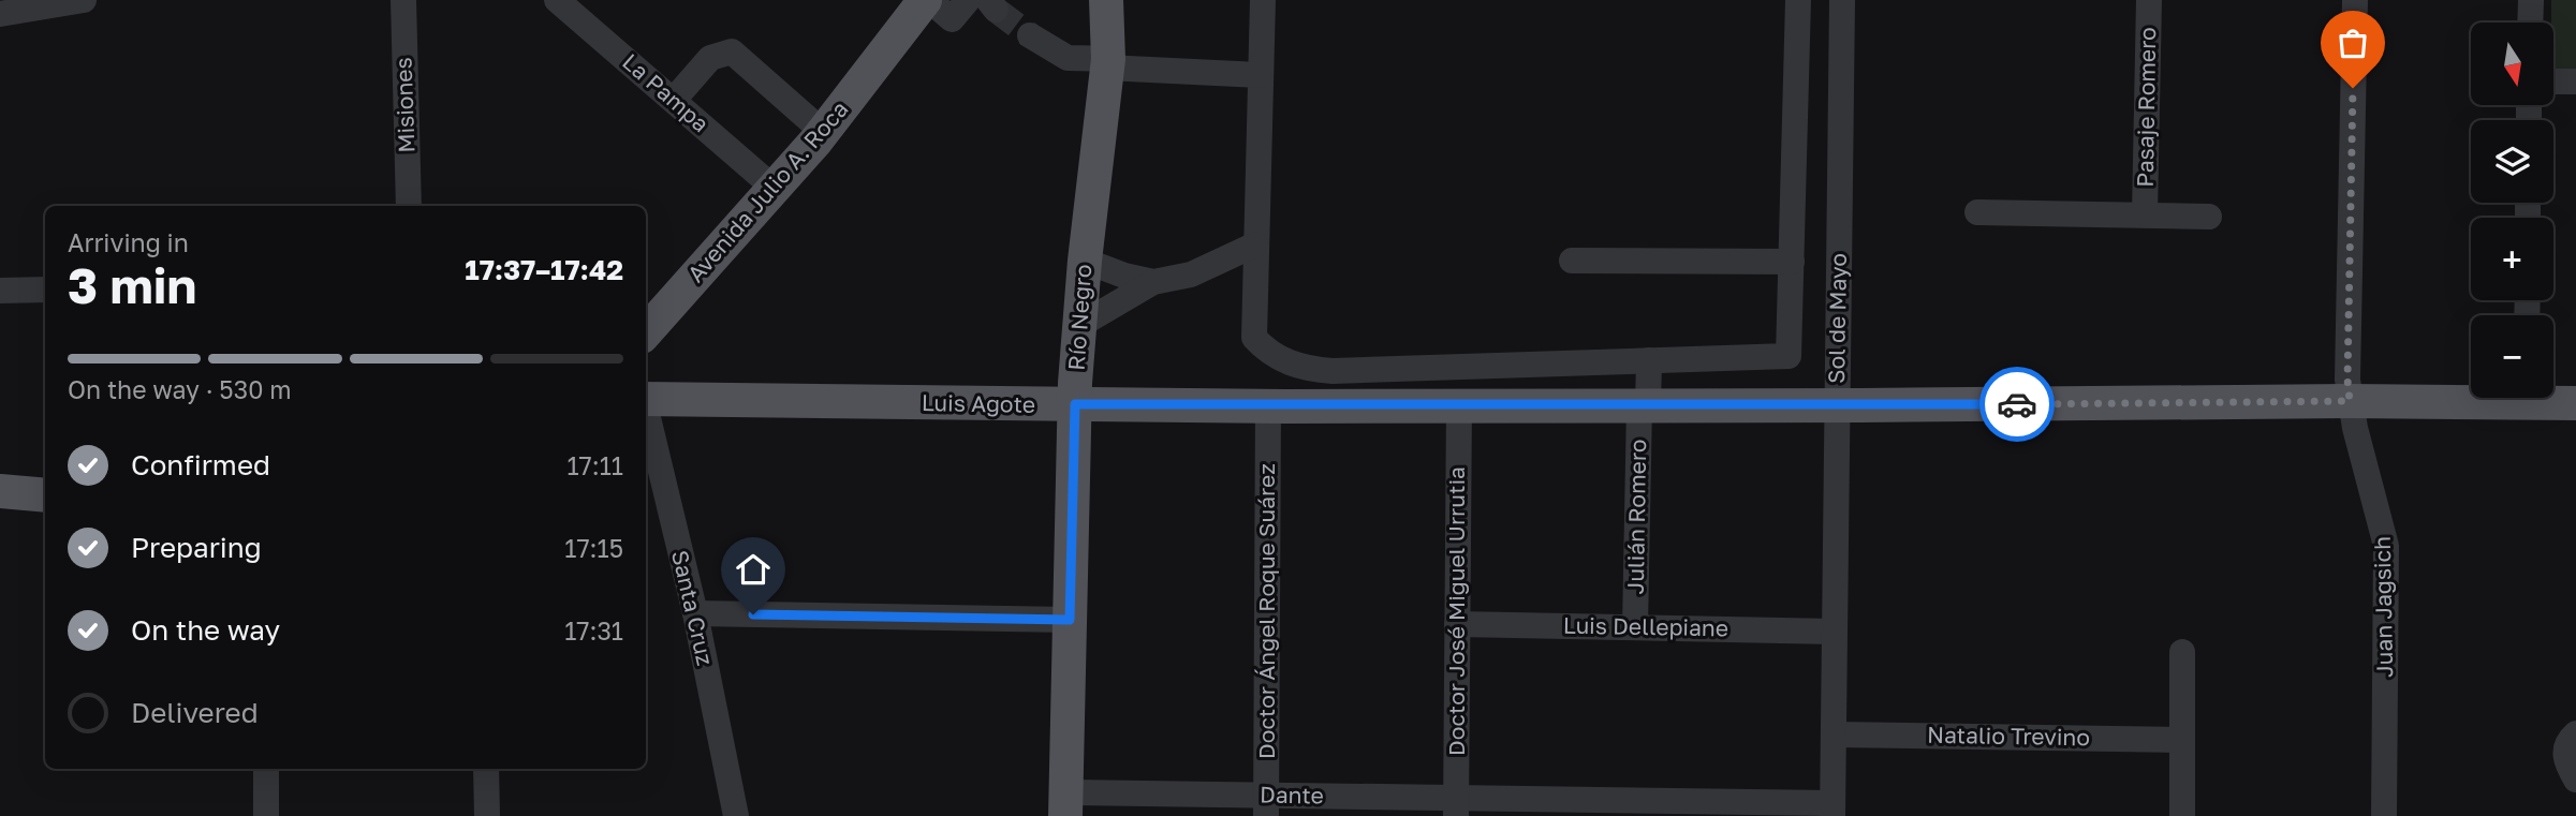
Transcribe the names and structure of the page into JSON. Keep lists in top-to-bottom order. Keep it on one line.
{"streets":{"main road":["Avenida Julio A. Roca","Río Negro","Luis Agote"],"street":["La Pampa","Misiones","Pasaje Romero","Sol de Mayo","Julián Romero","Juan Jagsich","Santa Cruz","Doctor Ángel Roque Suárez","Doctor José Miguel Urrutia","Luis Dellepiane","Natalio Trevino","Dante"]},"crossings":[["La Pampa","Avenida Julio A. Roca"],["Río Negro","Luis Agote"],["Río Negro","Dante"],["Sol de Mayo","Luis Agote"],["Sol de Mayo","Luis Dellepiane"],["Sol de Mayo","Natalio Trevino"],["Sol de Mayo","Dante"],["Luis Agote","Julián Romero"],["Luis Agote","Juan Jagsich"],["Luis Agote","Doctor Ángel Roque Suárez"],["Luis Agote","Doctor José Miguel Urrutia"],["Julián Romero","Luis Dellepiane"],["Doctor Ángel Roque Suárez","Dante"],["Doctor José Miguel Urrutia","Luis Dellepiane"],["Doctor José Miguel Urrutia","Dante"]],"north":"bottom","page":{"map_buttons":["+","−"],"heading":["3 min","Arriving in","17:37–17:42"],"bar":"On the way · 530 m","list":[["Confirmed","17:11"],["Preparing","17:15"],["On the way","17:31"],"Delivered"]}}
